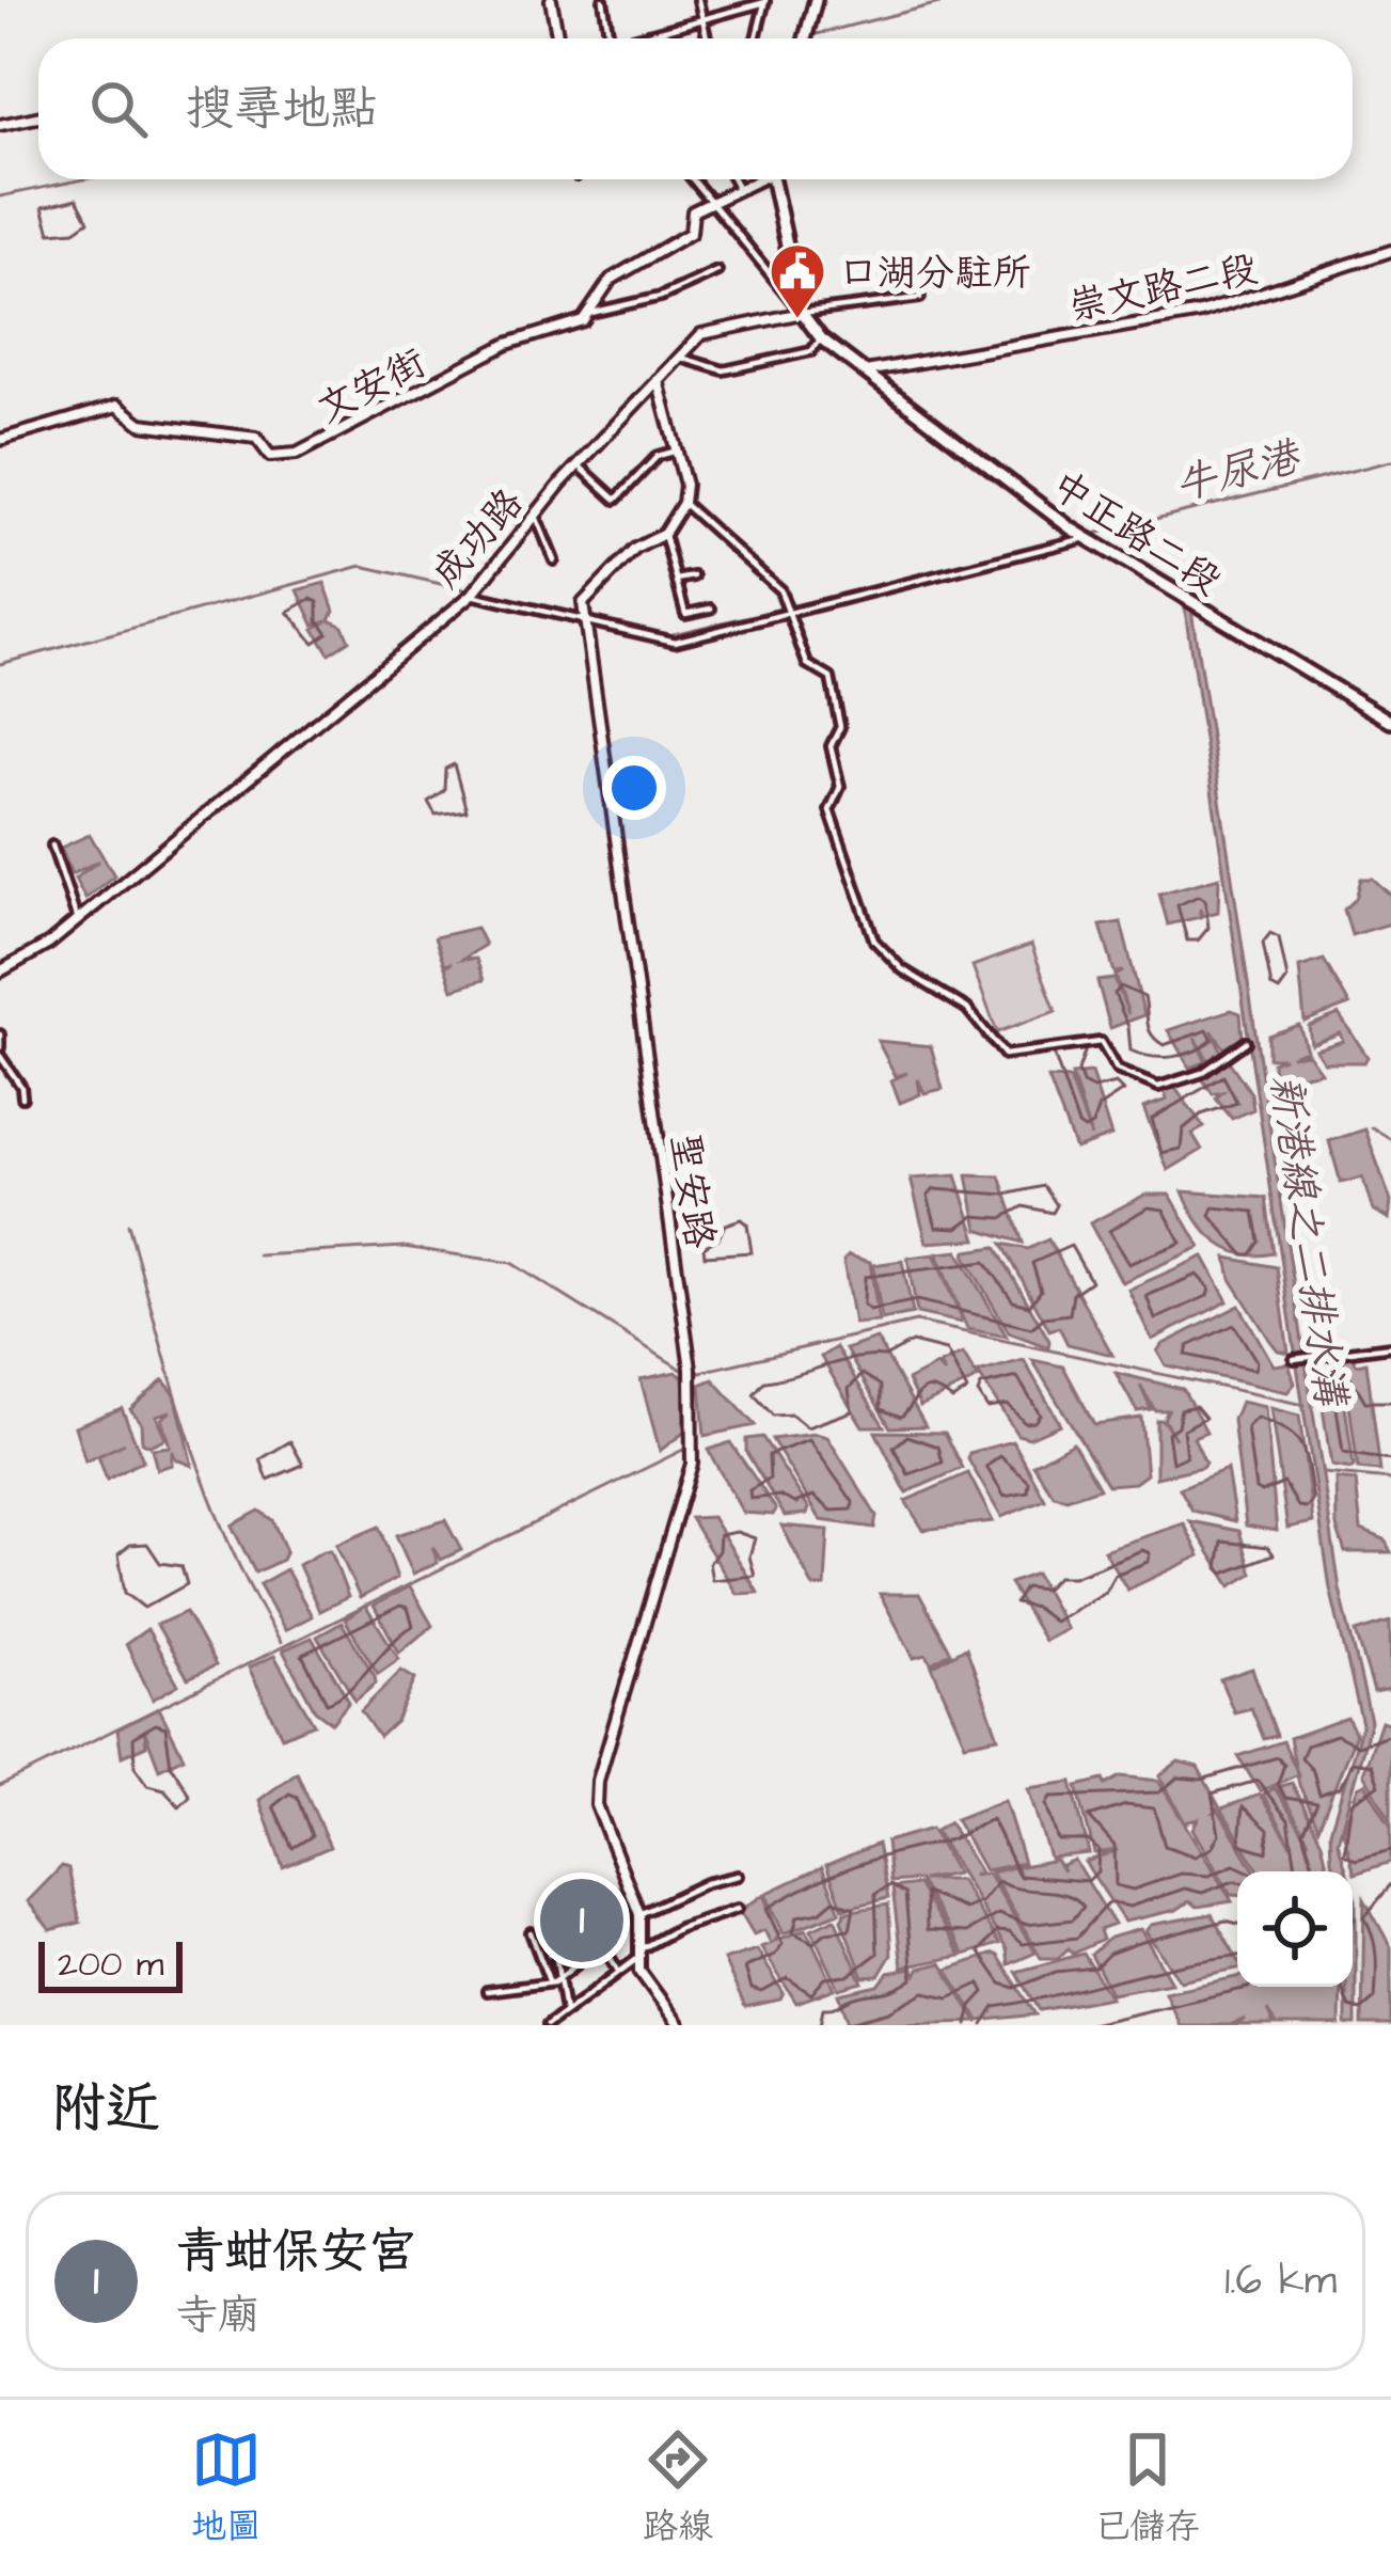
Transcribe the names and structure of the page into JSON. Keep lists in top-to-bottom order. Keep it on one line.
{"streets":{"main road":["中正路二段"],"street":["崇文路二段","文安街","成功路","聖安路"]},"crossings":[["崇文路二段","中正路二段"],["中正路二段","成功路"]],"water":["牛尿港","新港線之二排水溝"],"places":{"public building":["口湖分駐所"]},"scale_bar":"200 m","page":{"search":"搜尋地點","pins":"1","scale":"200 m","heading":"附近","list":[{"mark":"1","name":"青蚶保安宮","note":"寺廟","value":"1.6 km"}],"nav":["地圖","路線","已儲存"]}}
